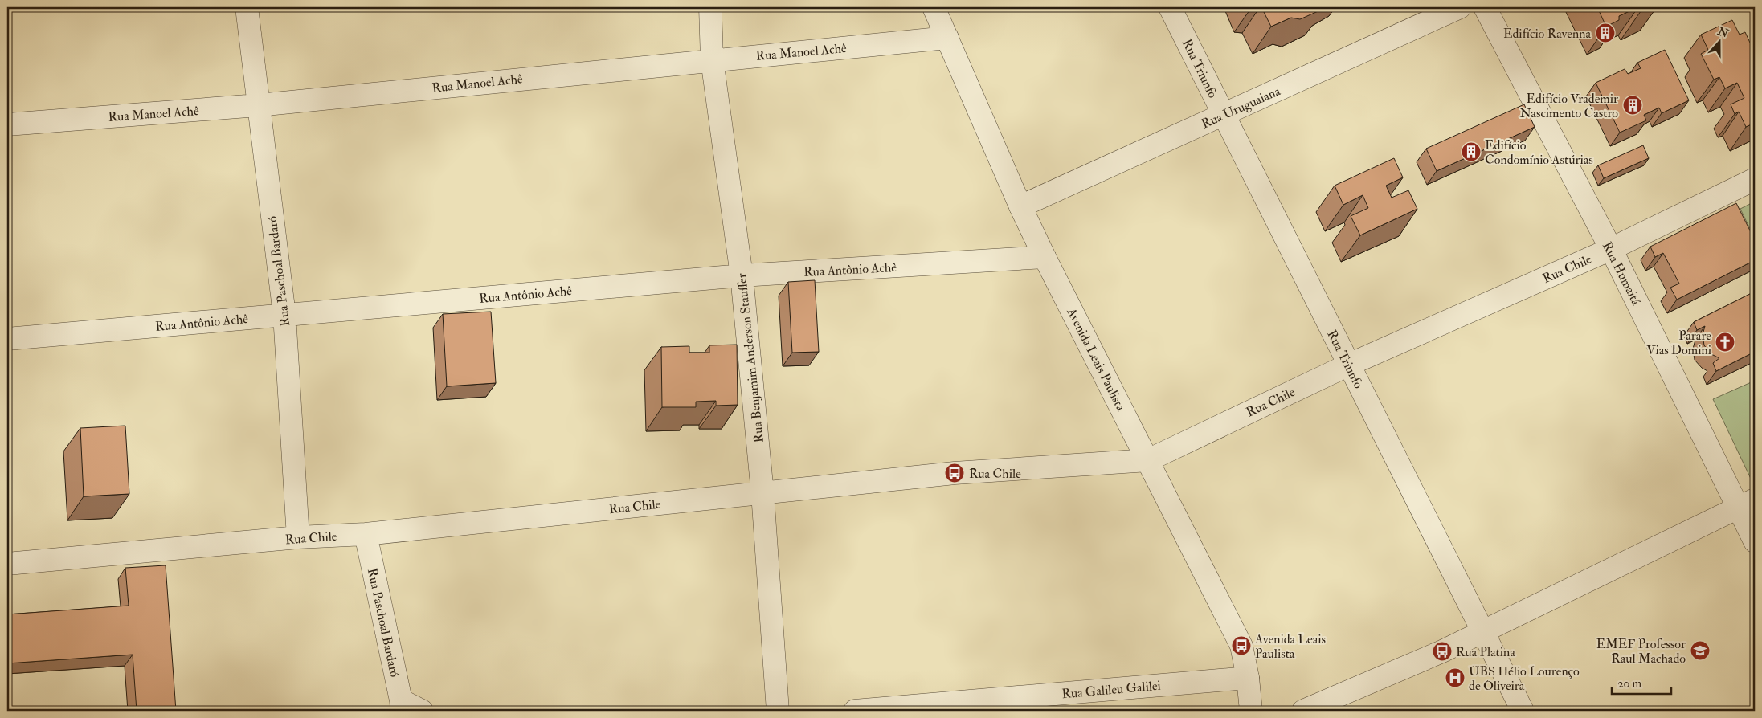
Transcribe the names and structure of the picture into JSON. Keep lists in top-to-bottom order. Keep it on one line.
{"streets":{"street":["Rua Manoel Achê","Rua Triunfo","Rua Uruguaiana","Rua Chile","Rua Antônio Achê","Rua Paschoal Bardaró","Rua Humaitá","Rua Benjamim Anderson Stauffer","Avenida Leais Paulista","Rua Galileu Galilei"]},"crossings":[["Rua Manoel Achê","Rua Paschoal Bardaró"],["Rua Manoel Achê","Rua Benjamim Anderson Stauffer"],["Rua Manoel Achê","Avenida Leais Paulista"],["Rua Triunfo","Rua Uruguaiana"],["Rua Triunfo","Rua Chile"],["Rua Uruguaiana","Avenida Leais Paulista"],["Rua Chile","Rua Paschoal Bardaró"],["Rua Chile","Rua Humaitá"],["Rua Chile","Rua Benjamim Anderson Stauffer"],["Rua Chile","Avenida Leais Paulista"],["Rua Antônio Achê","Rua Paschoal Bardaró"],["Rua Antônio Achê","Rua Benjamim Anderson Stauffer"],["Rua Antônio Achê","Avenida Leais Paulista"],["Avenida Leais Paulista","Rua Galileu Galilei"]],"places":{"building":["Edifício Ravenna","Edifício Vrademir Nascimento Castro","Edifício Condomínio Astúrias"],"church":["Parare Vias Domini"],"bus stop":["Rua Chile","Avenida Leais Paulista","Rua Platina"],"school or university":["EMEF Professor Raul Machado"],"hospital":["UBS Hélio Lourenço de Oliveira"]},"scale_bar":"20 m","north":"top"}
